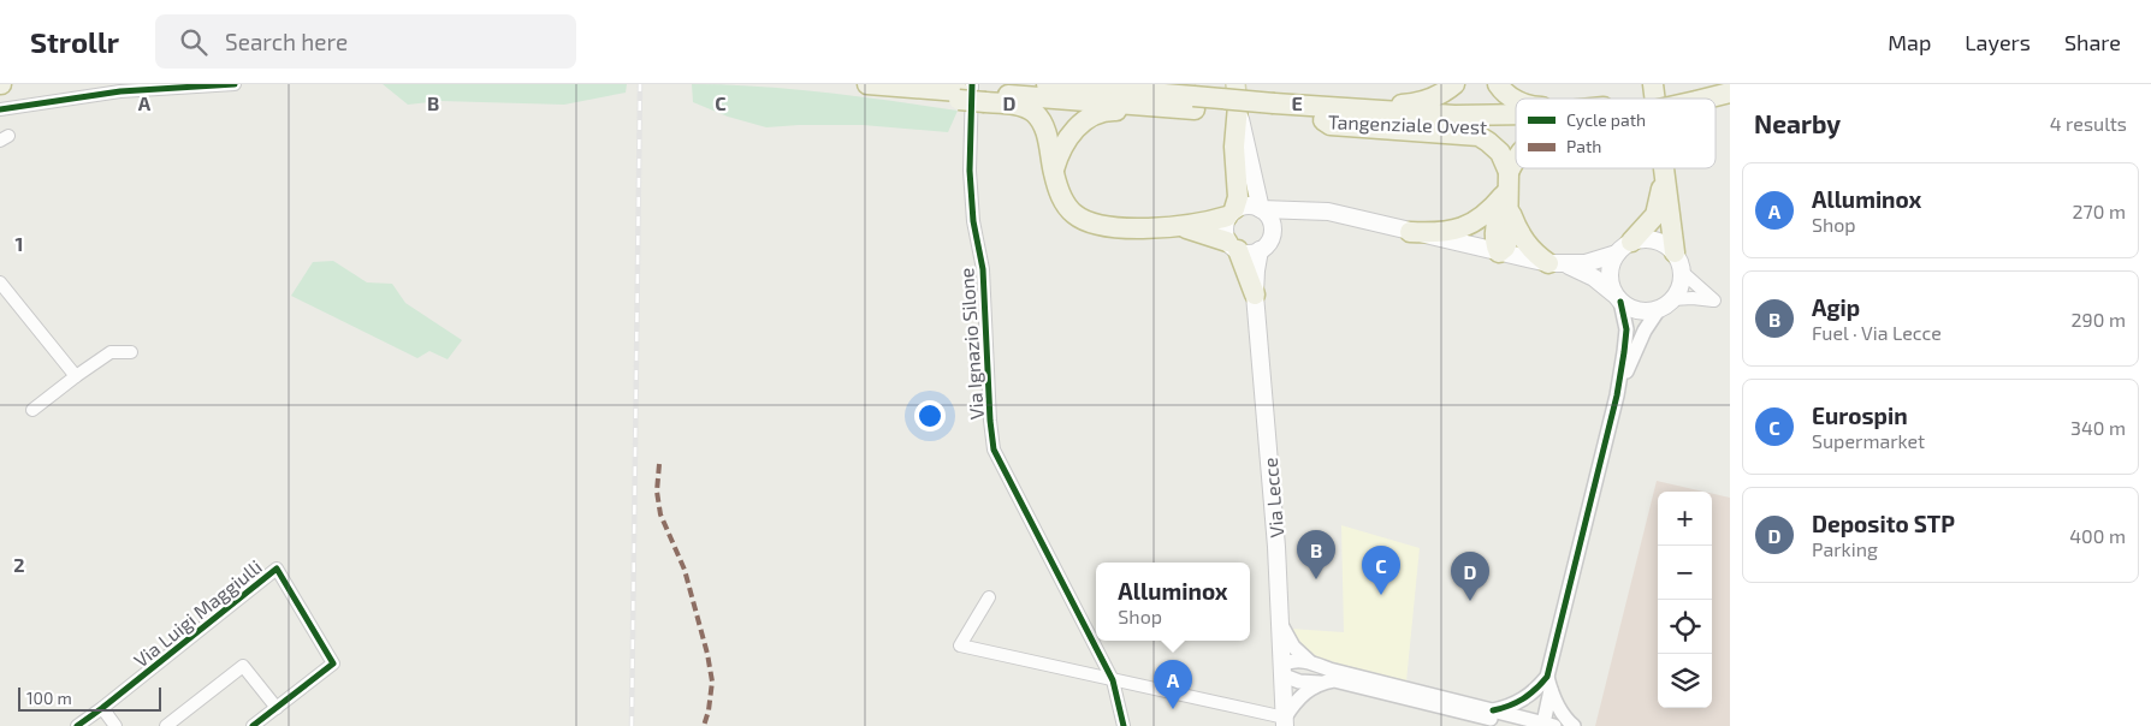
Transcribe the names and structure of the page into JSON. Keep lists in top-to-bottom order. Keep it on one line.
{"streets":{"highway":["Tangenziale Ovest"],"main road":["Via Lecce"],"street":["Via Ignazio Silone","Via Luigi Maggiulli"]},"crossings":[["Tangenziale Ovest","Via Ignazio Silone"]],"legend":["Cycle path","Path"],"scale_bar":"100 m","page":{"header":"Strollr","search":"Search here","nav":["Map","Layers","Share"],"heading":["Nearby","4 results"],"list":[{"mark":"A","name":"Alluminox","note":"Shop","value":"270 m"},{"mark":"B","name":"Agip","note":"Fuel · Via Lecce","value":"290 m"},{"mark":"C","name":"Eurospin","note":"Supermarket","value":"340 m"},{"mark":"D","name":"Deposito STP","note":"Parking","value":"400 m"}],"map_buttons":["+","−"],"pins":["B","C","D","A"],"popup":["Alluminox","Shop"],"scale":"100 m"},"grid":{"columns":["A","B","C","D","E"],"rows":["1","2"]}}
